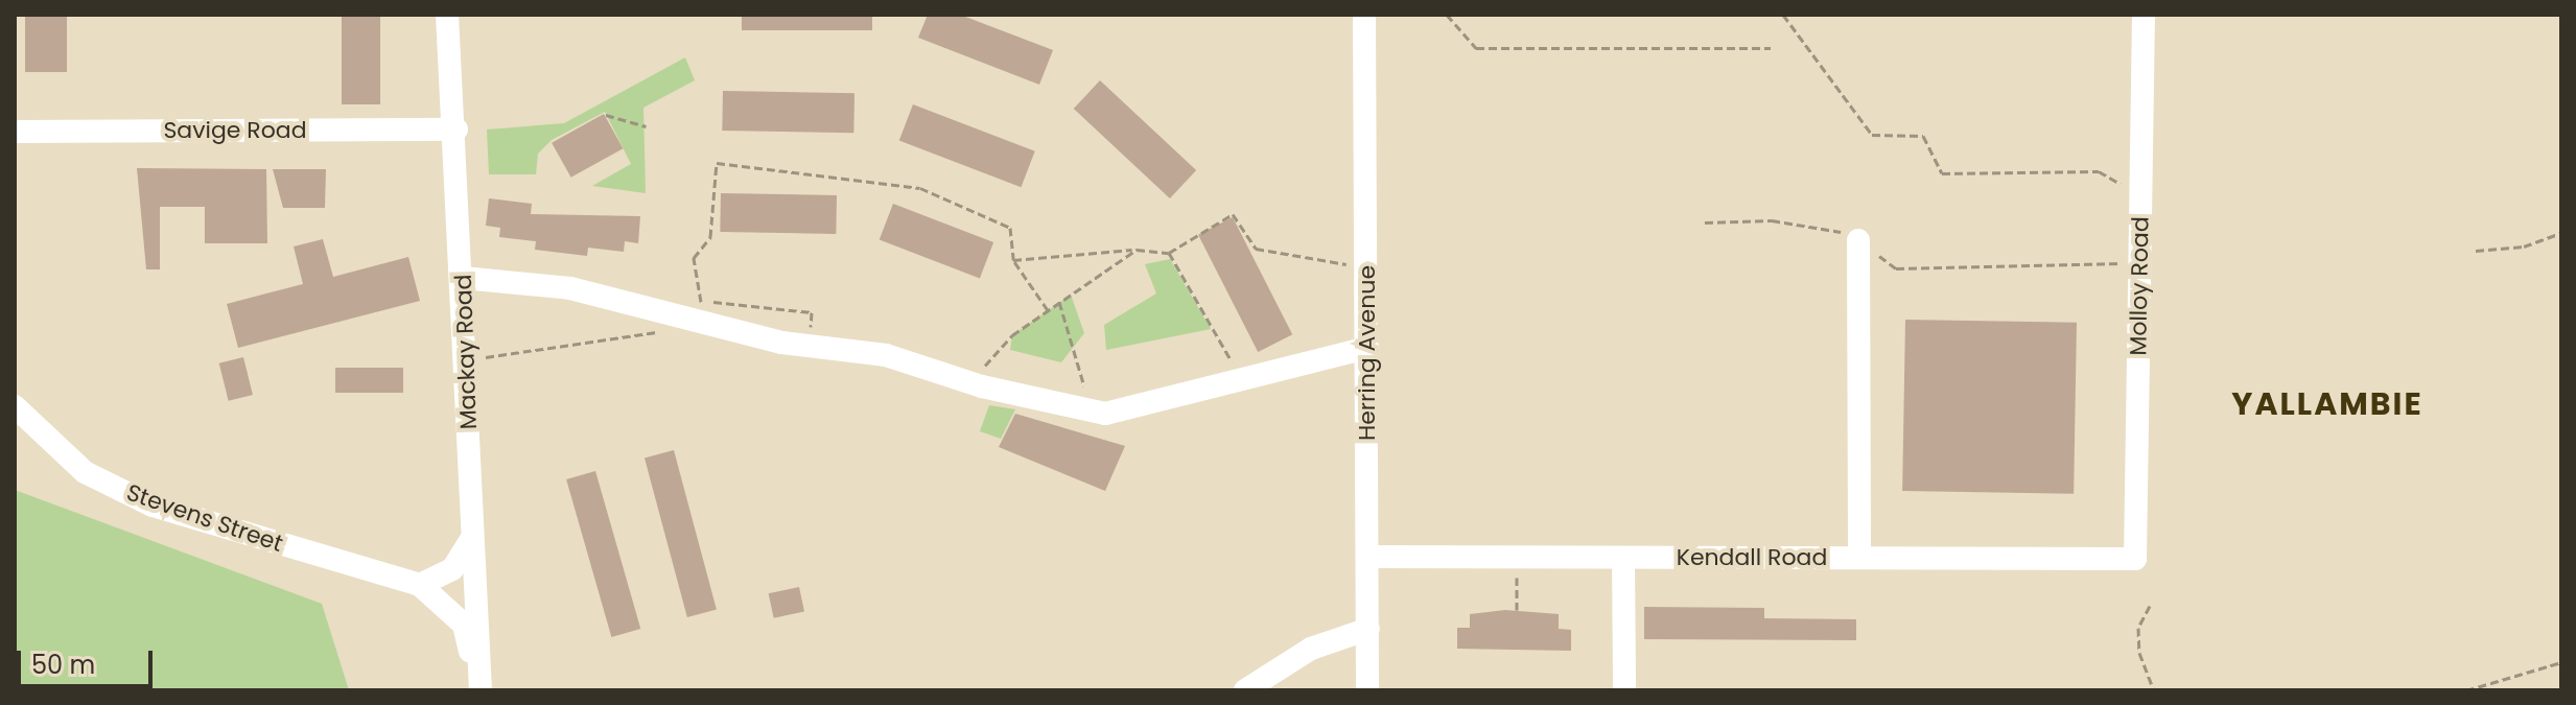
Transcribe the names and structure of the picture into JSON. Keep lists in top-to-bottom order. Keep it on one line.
{"streets":{"street":["Savige Road","Molloy Road","Mackay Road","Herring Avenue","Stevens Street","Kendall Road"]},"crossings":[["Savige Road","Mackay Road"],["Molloy Road","Kendall Road"],["Mackay Road","Stevens Street"],["Herring Avenue","Kendall Road"]],"districts":["YALLAMBIE"],"scale_bar":"50 m"}
